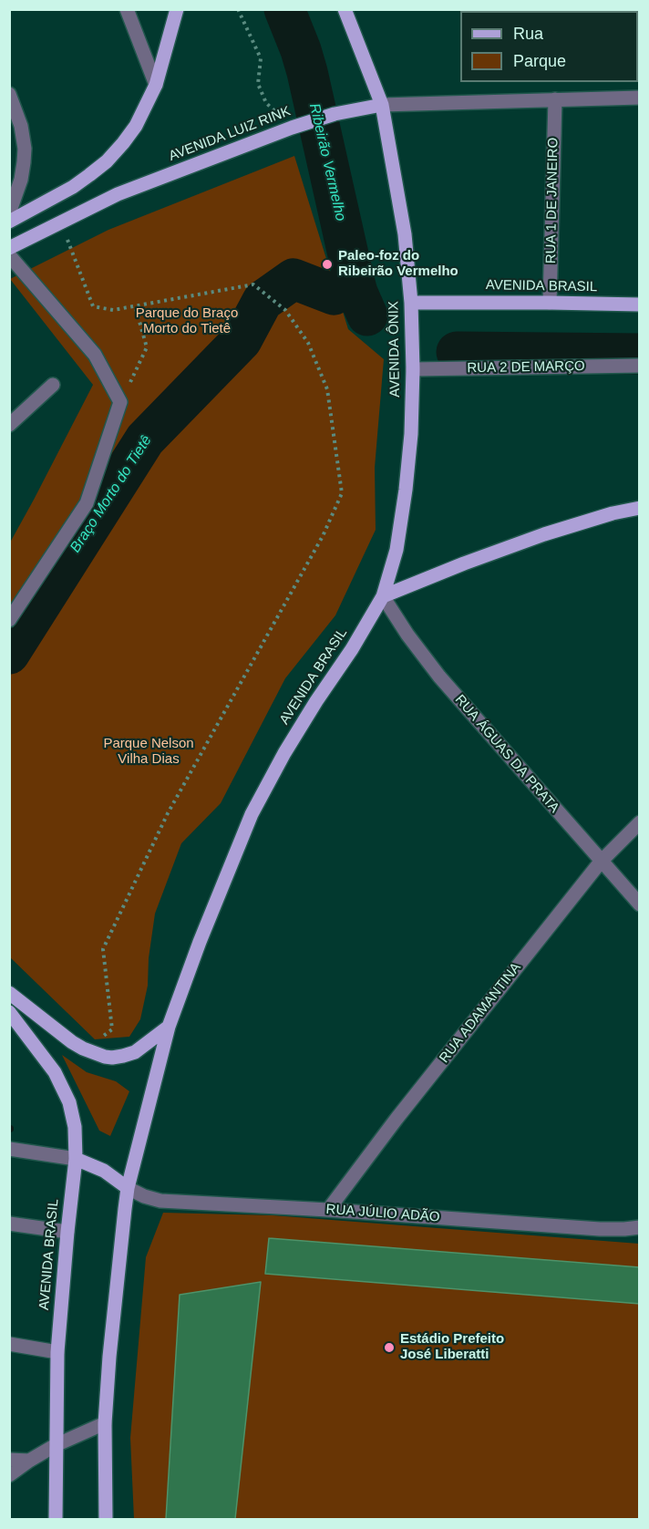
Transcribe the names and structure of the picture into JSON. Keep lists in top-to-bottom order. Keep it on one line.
{"streets":{"main road":["AVENIDA LUIZ RINK","AVENIDA BRASIL","AVENIDA ÔNIX"],"street":["RUA 1 DE JANEIRO","RUA 2 DE MARÇO","RUA ÁGUAS DA PRATA","RUA ADAMANTINA","RUA JÚLIO ADÃO"]},"crossings":[["AVENIDA LUIZ RINK","RUA 1 DE JANEIRO"],["AVENIDA LUIZ RINK","AVENIDA ÔNIX"],["RUA 1 DE JANEIRO","AVENIDA BRASIL"],["AVENIDA BRASIL","AVENIDA ÔNIX"],["AVENIDA BRASIL","RUA ÁGUAS DA PRATA"],["AVENIDA BRASIL","RUA JÚLIO ADÃO"],["AVENIDA ÔNIX","RUA 2 DE MARÇO"],["AVENIDA ÔNIX","RUA ÁGUAS DA PRATA"],["RUA ÁGUAS DA PRATA","RUA ADAMANTINA"],["RUA ADAMANTINA","RUA JÚLIO ADÃO"]],"water":["Ribeirão Vermelho","Braço Morto do Tietê"],"parks":["Parque do Braço Morto do Tietê","Parque Nelson Vilha Dias"],"places":["Paleo-foz do Ribeirão Vermelho","Estádio Prefeito José Liberatti"],"legend":["Rua","Parque"]}
